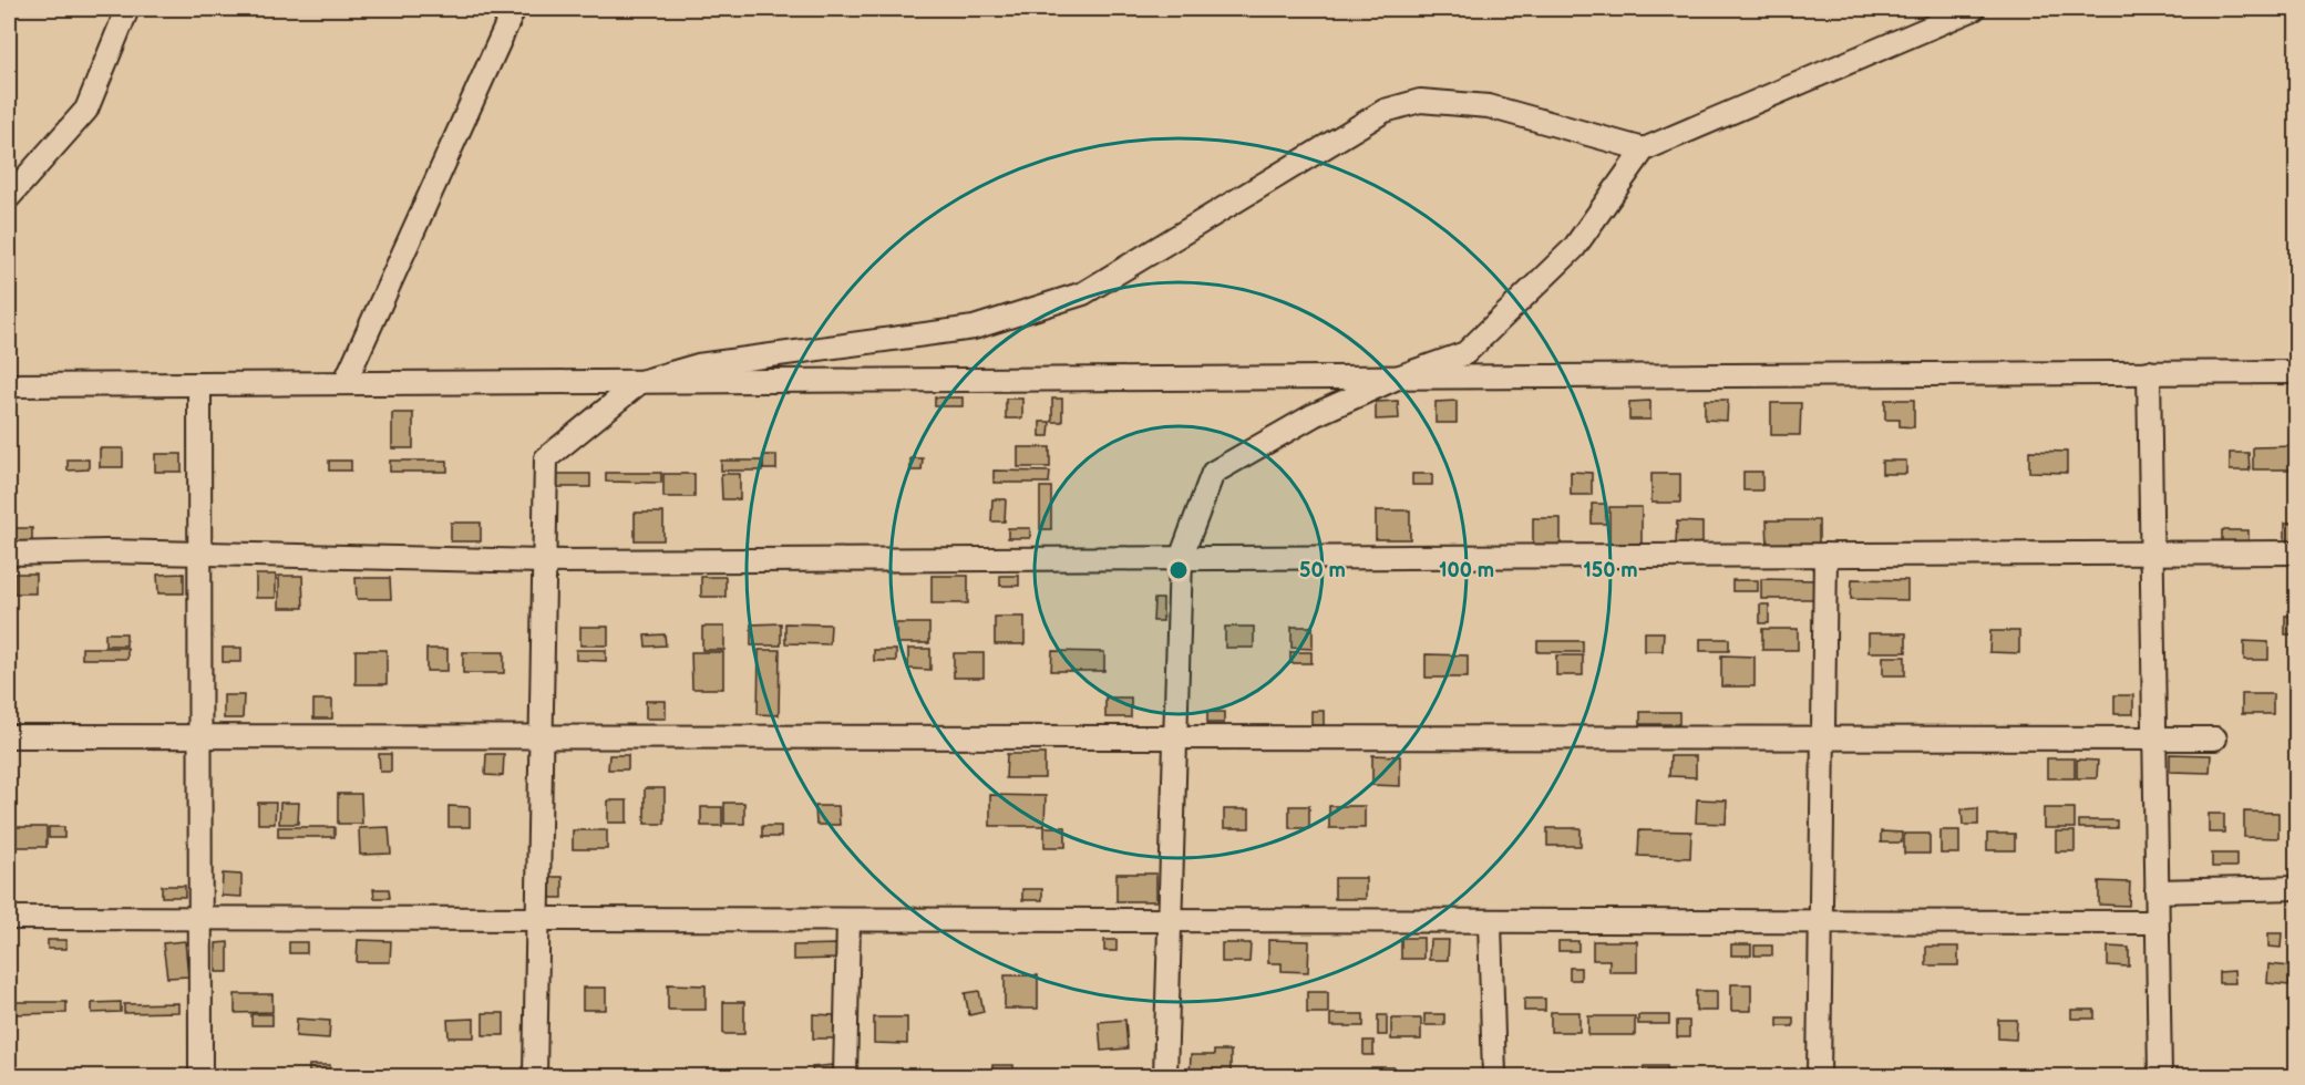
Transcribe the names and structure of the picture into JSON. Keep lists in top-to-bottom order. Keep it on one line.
{"rings":["50 m","100 m","150 m"]}
